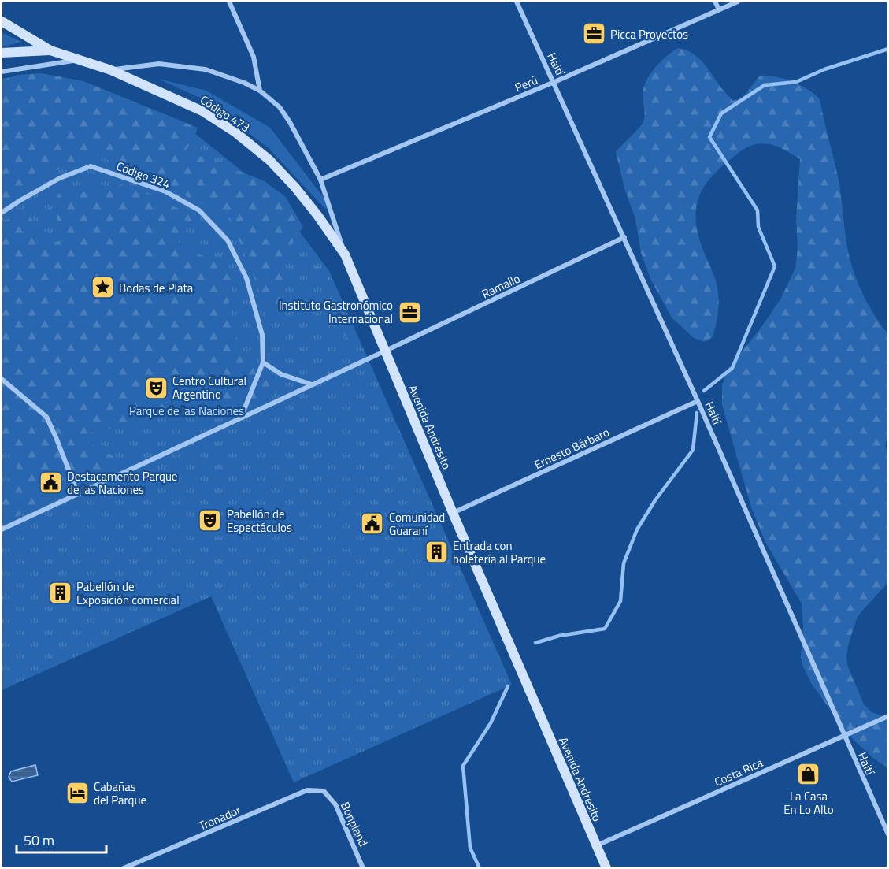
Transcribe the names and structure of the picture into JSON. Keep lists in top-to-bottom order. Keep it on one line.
{"streets":{"main road":["Código 473","Avenida Andresito"],"street":["Haití","Perú","Código 324","Ramallo","Ernesto Bárbaro","Costa Rica","Tronador","Bonpland"]},"crossings":[["Haití","Perú"],["Haití","Ramallo"],["Haití","Ernesto Bárbaro"],["Haití","Costa Rica"],["Perú","Avenida Andresito"],["Código 473","Avenida Andresito"],["Ramallo","Avenida Andresito"],["Avenida Andresito","Ernesto Bárbaro"],["Avenida Andresito","Costa Rica"],["Tronador","Bonpland"]],"parks":["Parque de las Naciones"],"places":{"office":["Picca Proyectos","Instituto Gastronómico Internacional"],"place":["Bodas de Plata"],"theatre":["Centro Cultural Argentino","Pabellón de Espectáculos"],"public building":["Destacamento Parque de las Naciones","Comunidad Guaraní"],"building":["Entrada con boletería al Parque","Pabellón de Exposición comercial"],"shop":["La Casa En Lo Alto"],"hotel":["Cabañas del Parque"]},"scale_bar":"50 m"}
